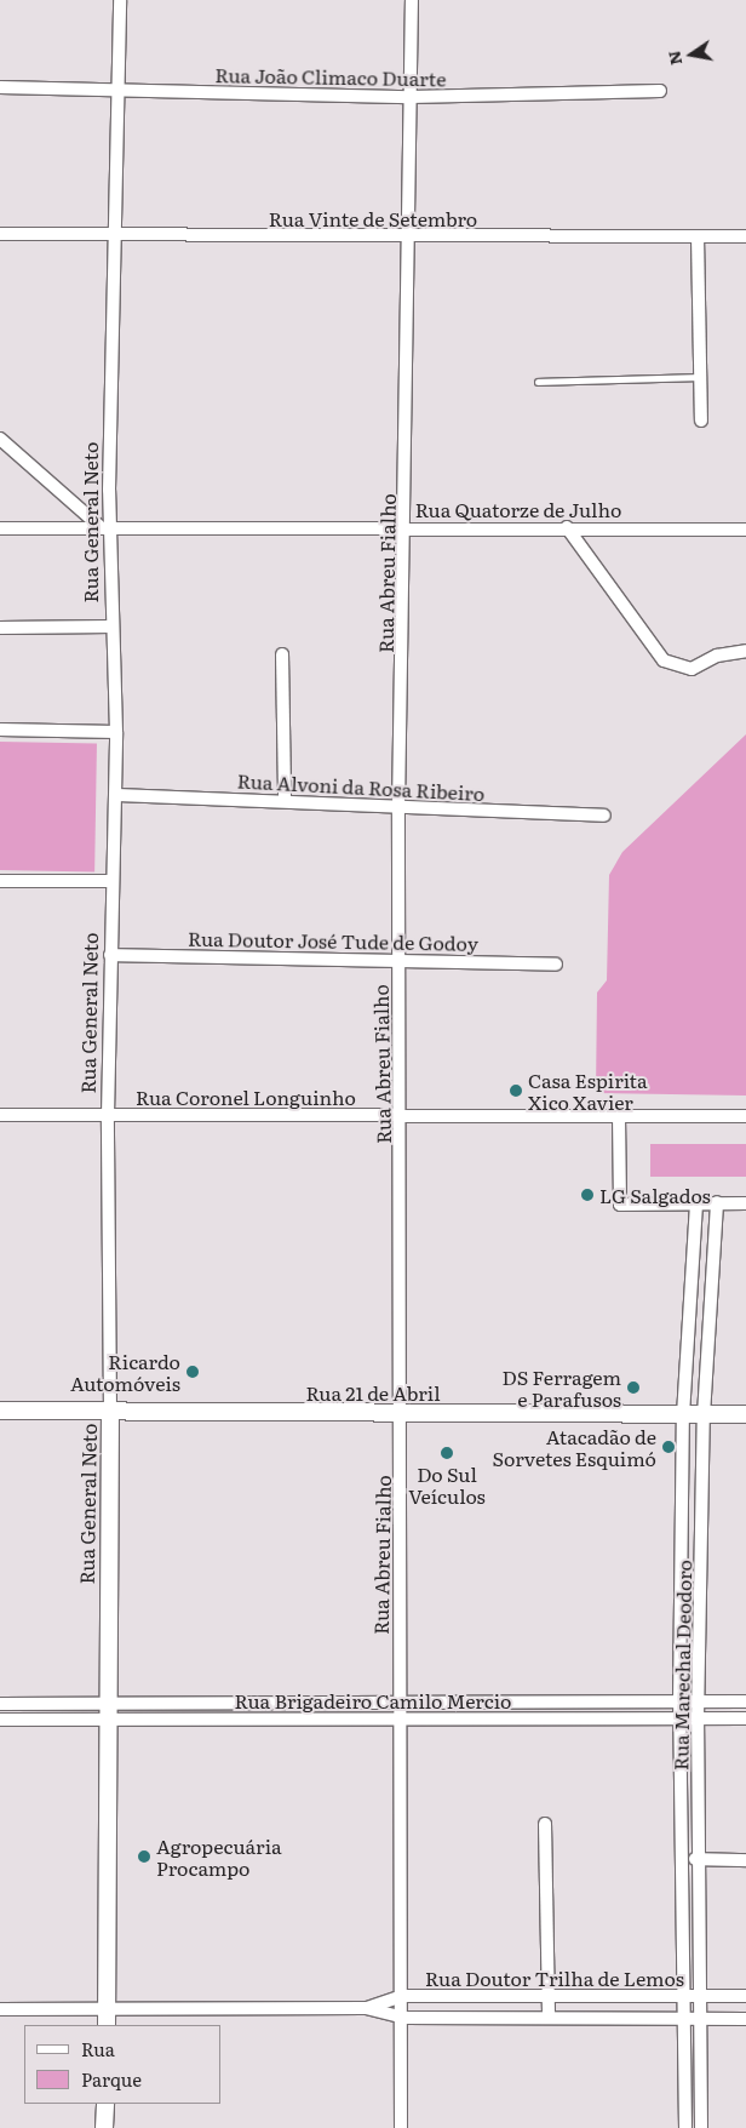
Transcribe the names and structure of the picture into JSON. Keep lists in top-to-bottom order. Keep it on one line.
{"streets":{"street":["Rua João Climaco Duarte","Rua Vinte de Setembro","Rua Quatorze de Julho","Rua General Neto","Rua Abreu Fialho","Rua Alvoni da Rosa Ribeiro","Rua Doutor José Tude de Godoy","Rua Coronel Longuinho","Rua 21 de Abril","Rua Marechal Deodoro","Rua Brigadeiro Camilo Mercio","Rua Doutor Trilha de Lemos"]},"crossings":[["Rua João Climaco Duarte","Rua General Neto"],["Rua João Climaco Duarte","Rua Abreu Fialho"],["Rua Vinte de Setembro","Rua General Neto"],["Rua Vinte de Setembro","Rua Abreu Fialho"],["Rua Quatorze de Julho","Rua General Neto"],["Rua Quatorze de Julho","Rua Abreu Fialho"],["Rua General Neto","Rua Alvoni da Rosa Ribeiro"],["Rua General Neto","Rua Doutor José Tude de Godoy"],["Rua General Neto","Rua Coronel Longuinho"],["Rua General Neto","Rua 21 de Abril"],["Rua General Neto","Rua Brigadeiro Camilo Mercio"],["Rua General Neto","Rua Doutor Trilha de Lemos"],["Rua Abreu Fialho","Rua Alvoni da Rosa Ribeiro"],["Rua Abreu Fialho","Rua Doutor José Tude de Godoy"],["Rua Abreu Fialho","Rua Coronel Longuinho"],["Rua Abreu Fialho","Rua 21 de Abril"],["Rua Abreu Fialho","Rua Brigadeiro Camilo Mercio"],["Rua Abreu Fialho","Rua Doutor Trilha de Lemos"],["Rua 21 de Abril","Rua Marechal Deodoro"],["Rua Marechal Deodoro","Rua Brigadeiro Camilo Mercio"],["Rua Marechal Deodoro","Rua Doutor Trilha de Lemos"]],"places":["Casa Espirita Xico Xavier","LG Salgados","Ricardo Automóveis","DS Ferragem e Parafusos","Atacadão de Sorvetes Esquimó","Do Sul Veículos","Agropecuária Procampo"],"legend":["Rua","Parque"],"north":"left"}
